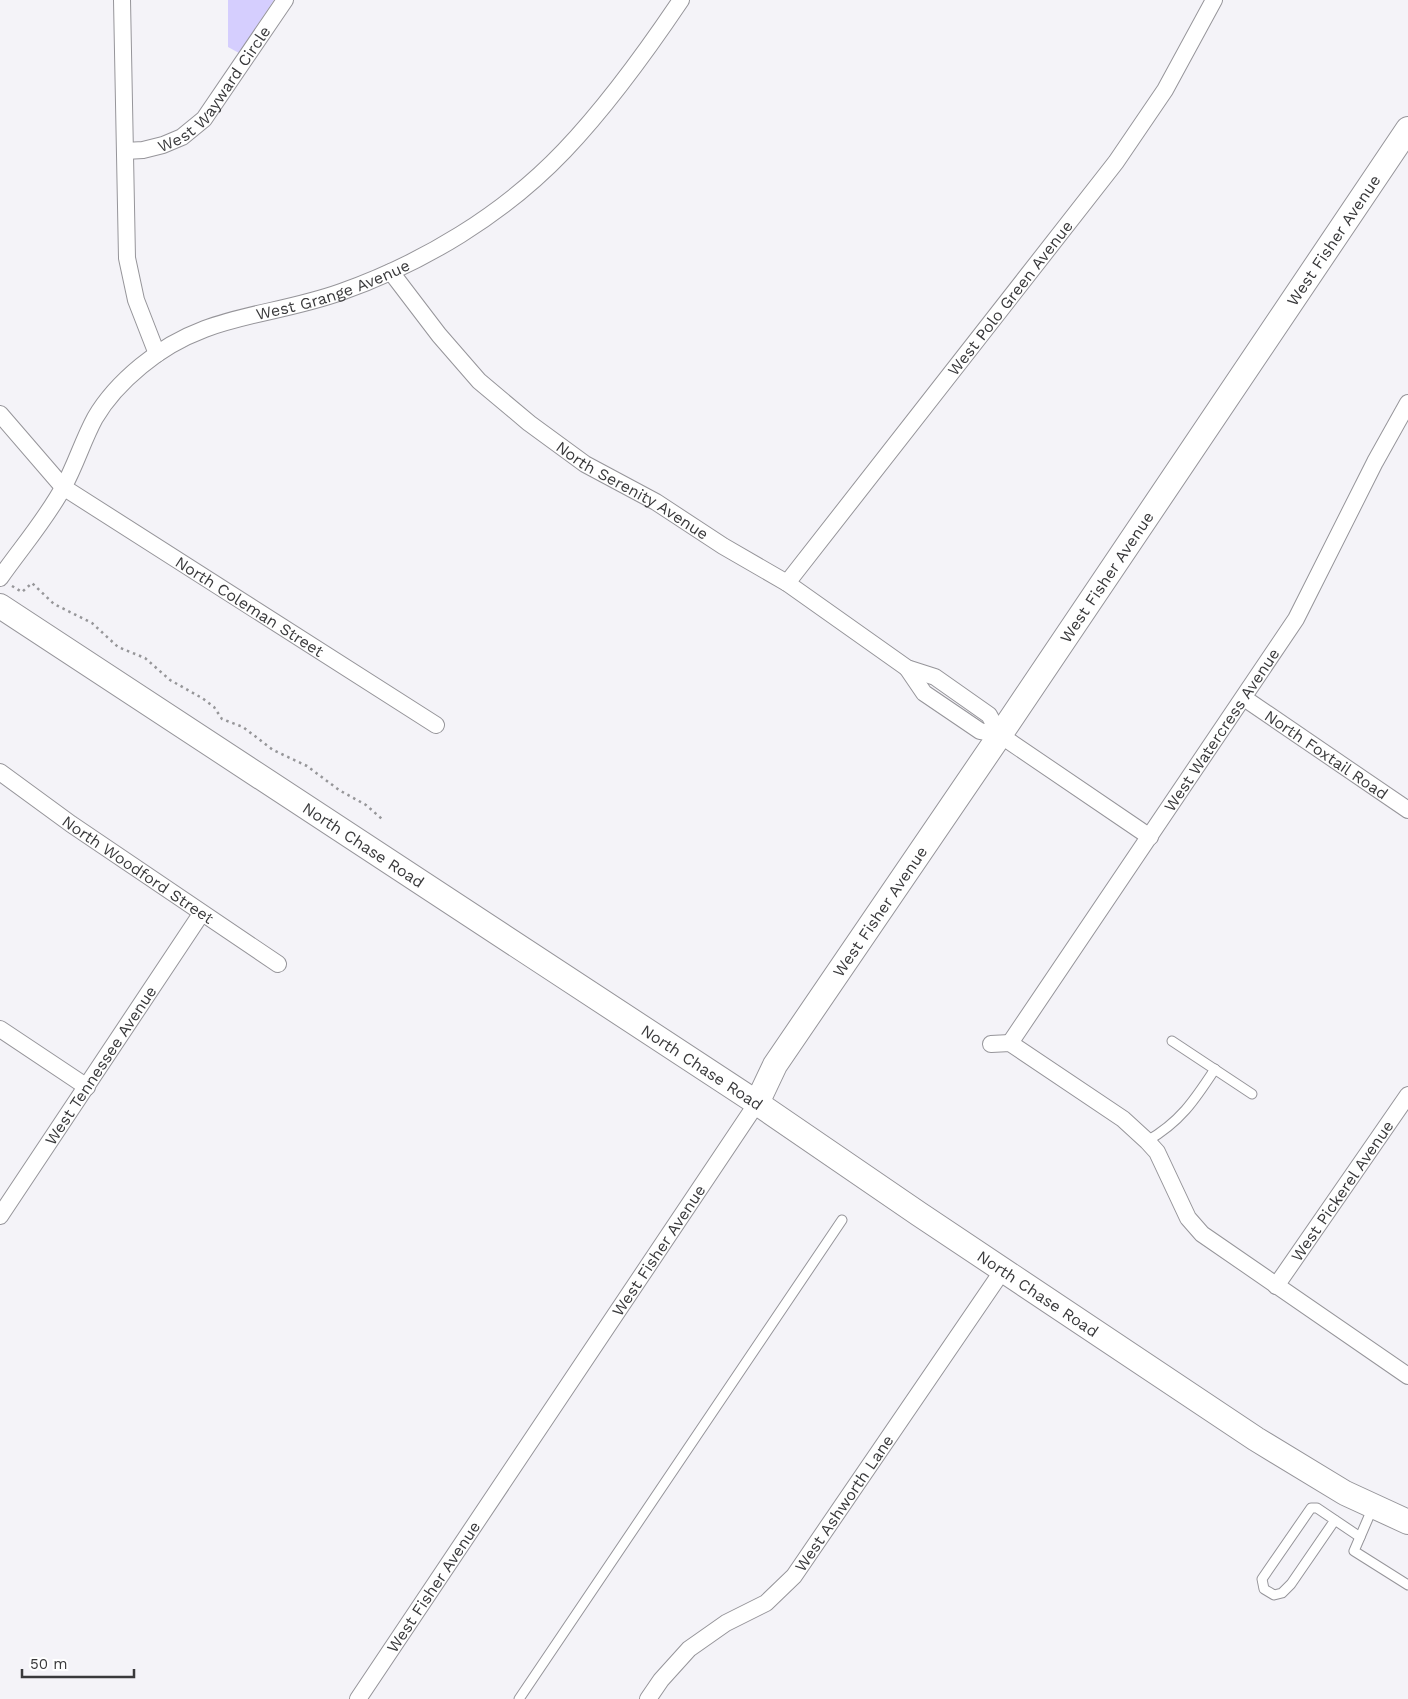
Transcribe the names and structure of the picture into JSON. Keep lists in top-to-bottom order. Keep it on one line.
{"streets":{"street":["West Wayward Circle","West Fisher Avenue","West Grange Avenue","West Polo Green Avenue","North Serenity Avenue","North Coleman Street","West Watercress Avenue","North Foxtail Road","North Chase Road","North Woodford Street","West Tennessee Avenue","West Pickerel Avenue","West Ashworth Lane"]},"crossings":[["West Wayward Circle","West Grange Avenue"],["West Fisher Avenue","North Serenity Avenue"],["West Fisher Avenue","North Chase Road"],["West Grange Avenue","North Serenity Avenue"],["West Grange Avenue","North Coleman Street"],["West Polo Green Avenue","North Serenity Avenue"],["North Serenity Avenue","West Watercress Avenue"],["West Watercress Avenue","North Foxtail Road"],["North Chase Road","West Ashworth Lane"],["North Woodford Street","West Tennessee Avenue"]],"scale_bar":"50 m"}
